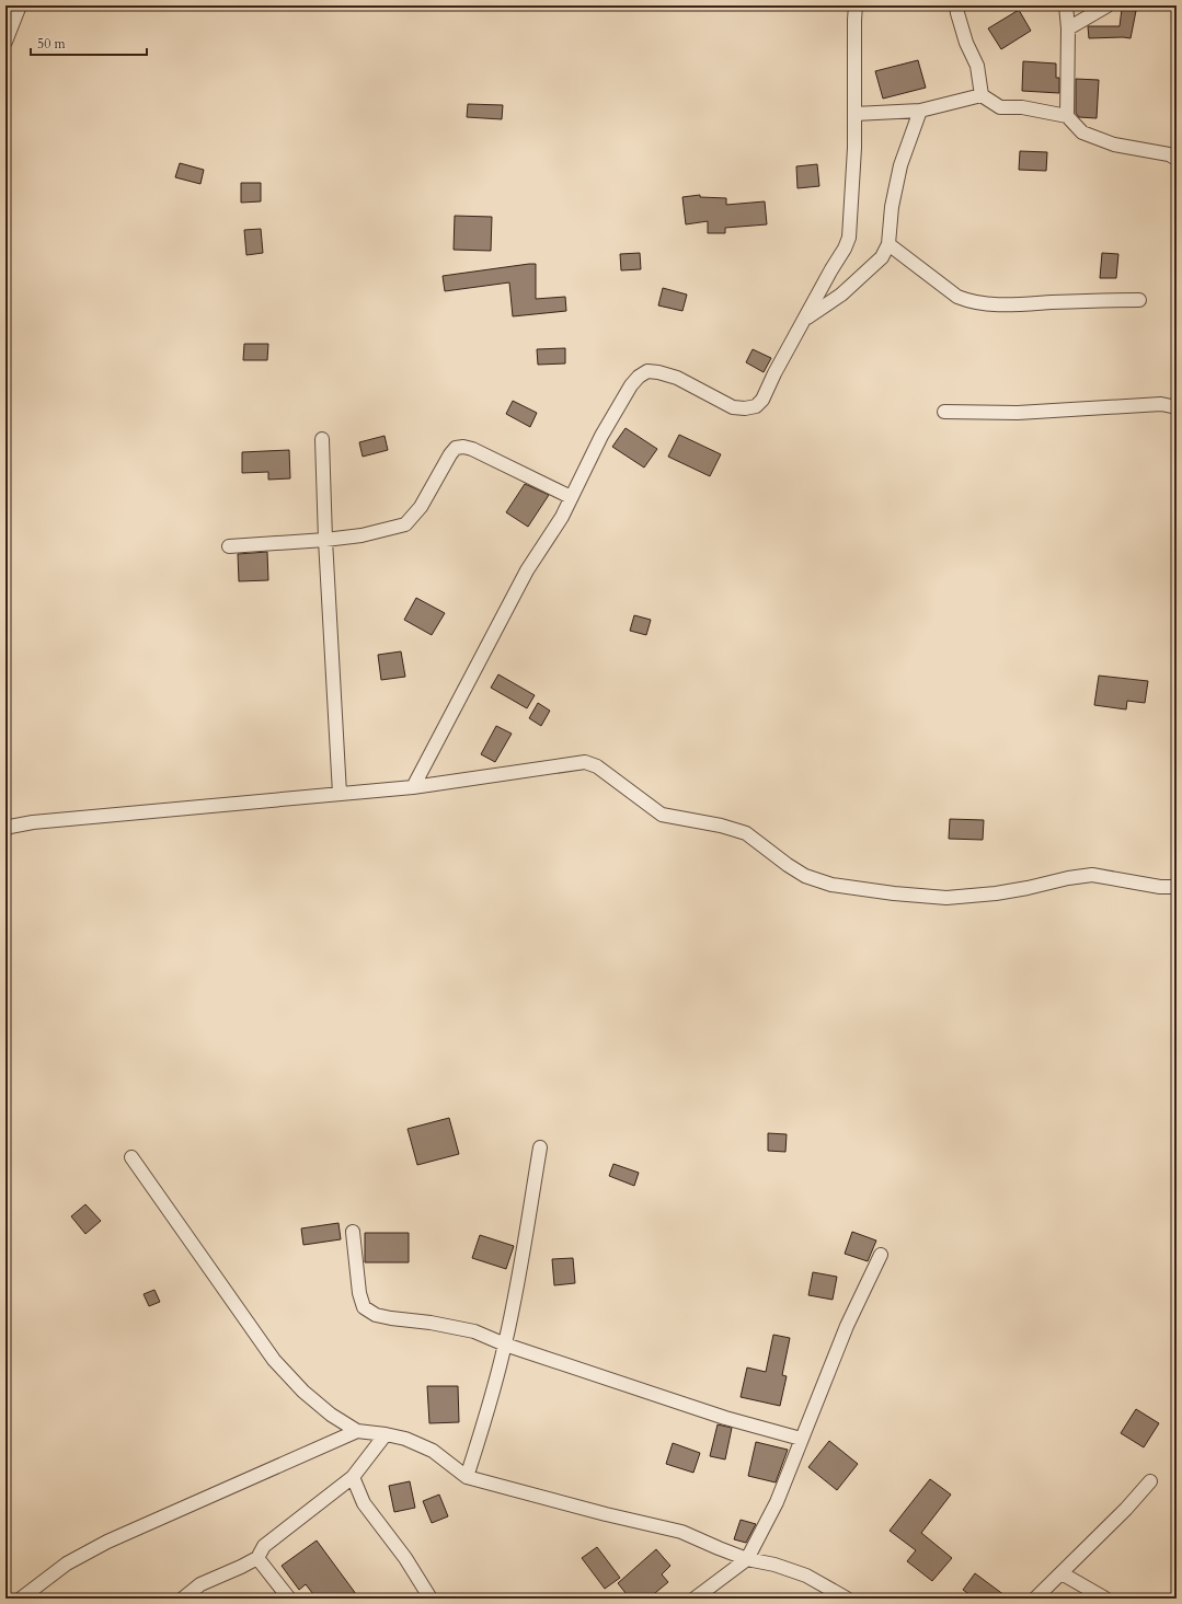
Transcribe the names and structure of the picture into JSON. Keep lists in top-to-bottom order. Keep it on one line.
{"scale_bar":"50 m"}
